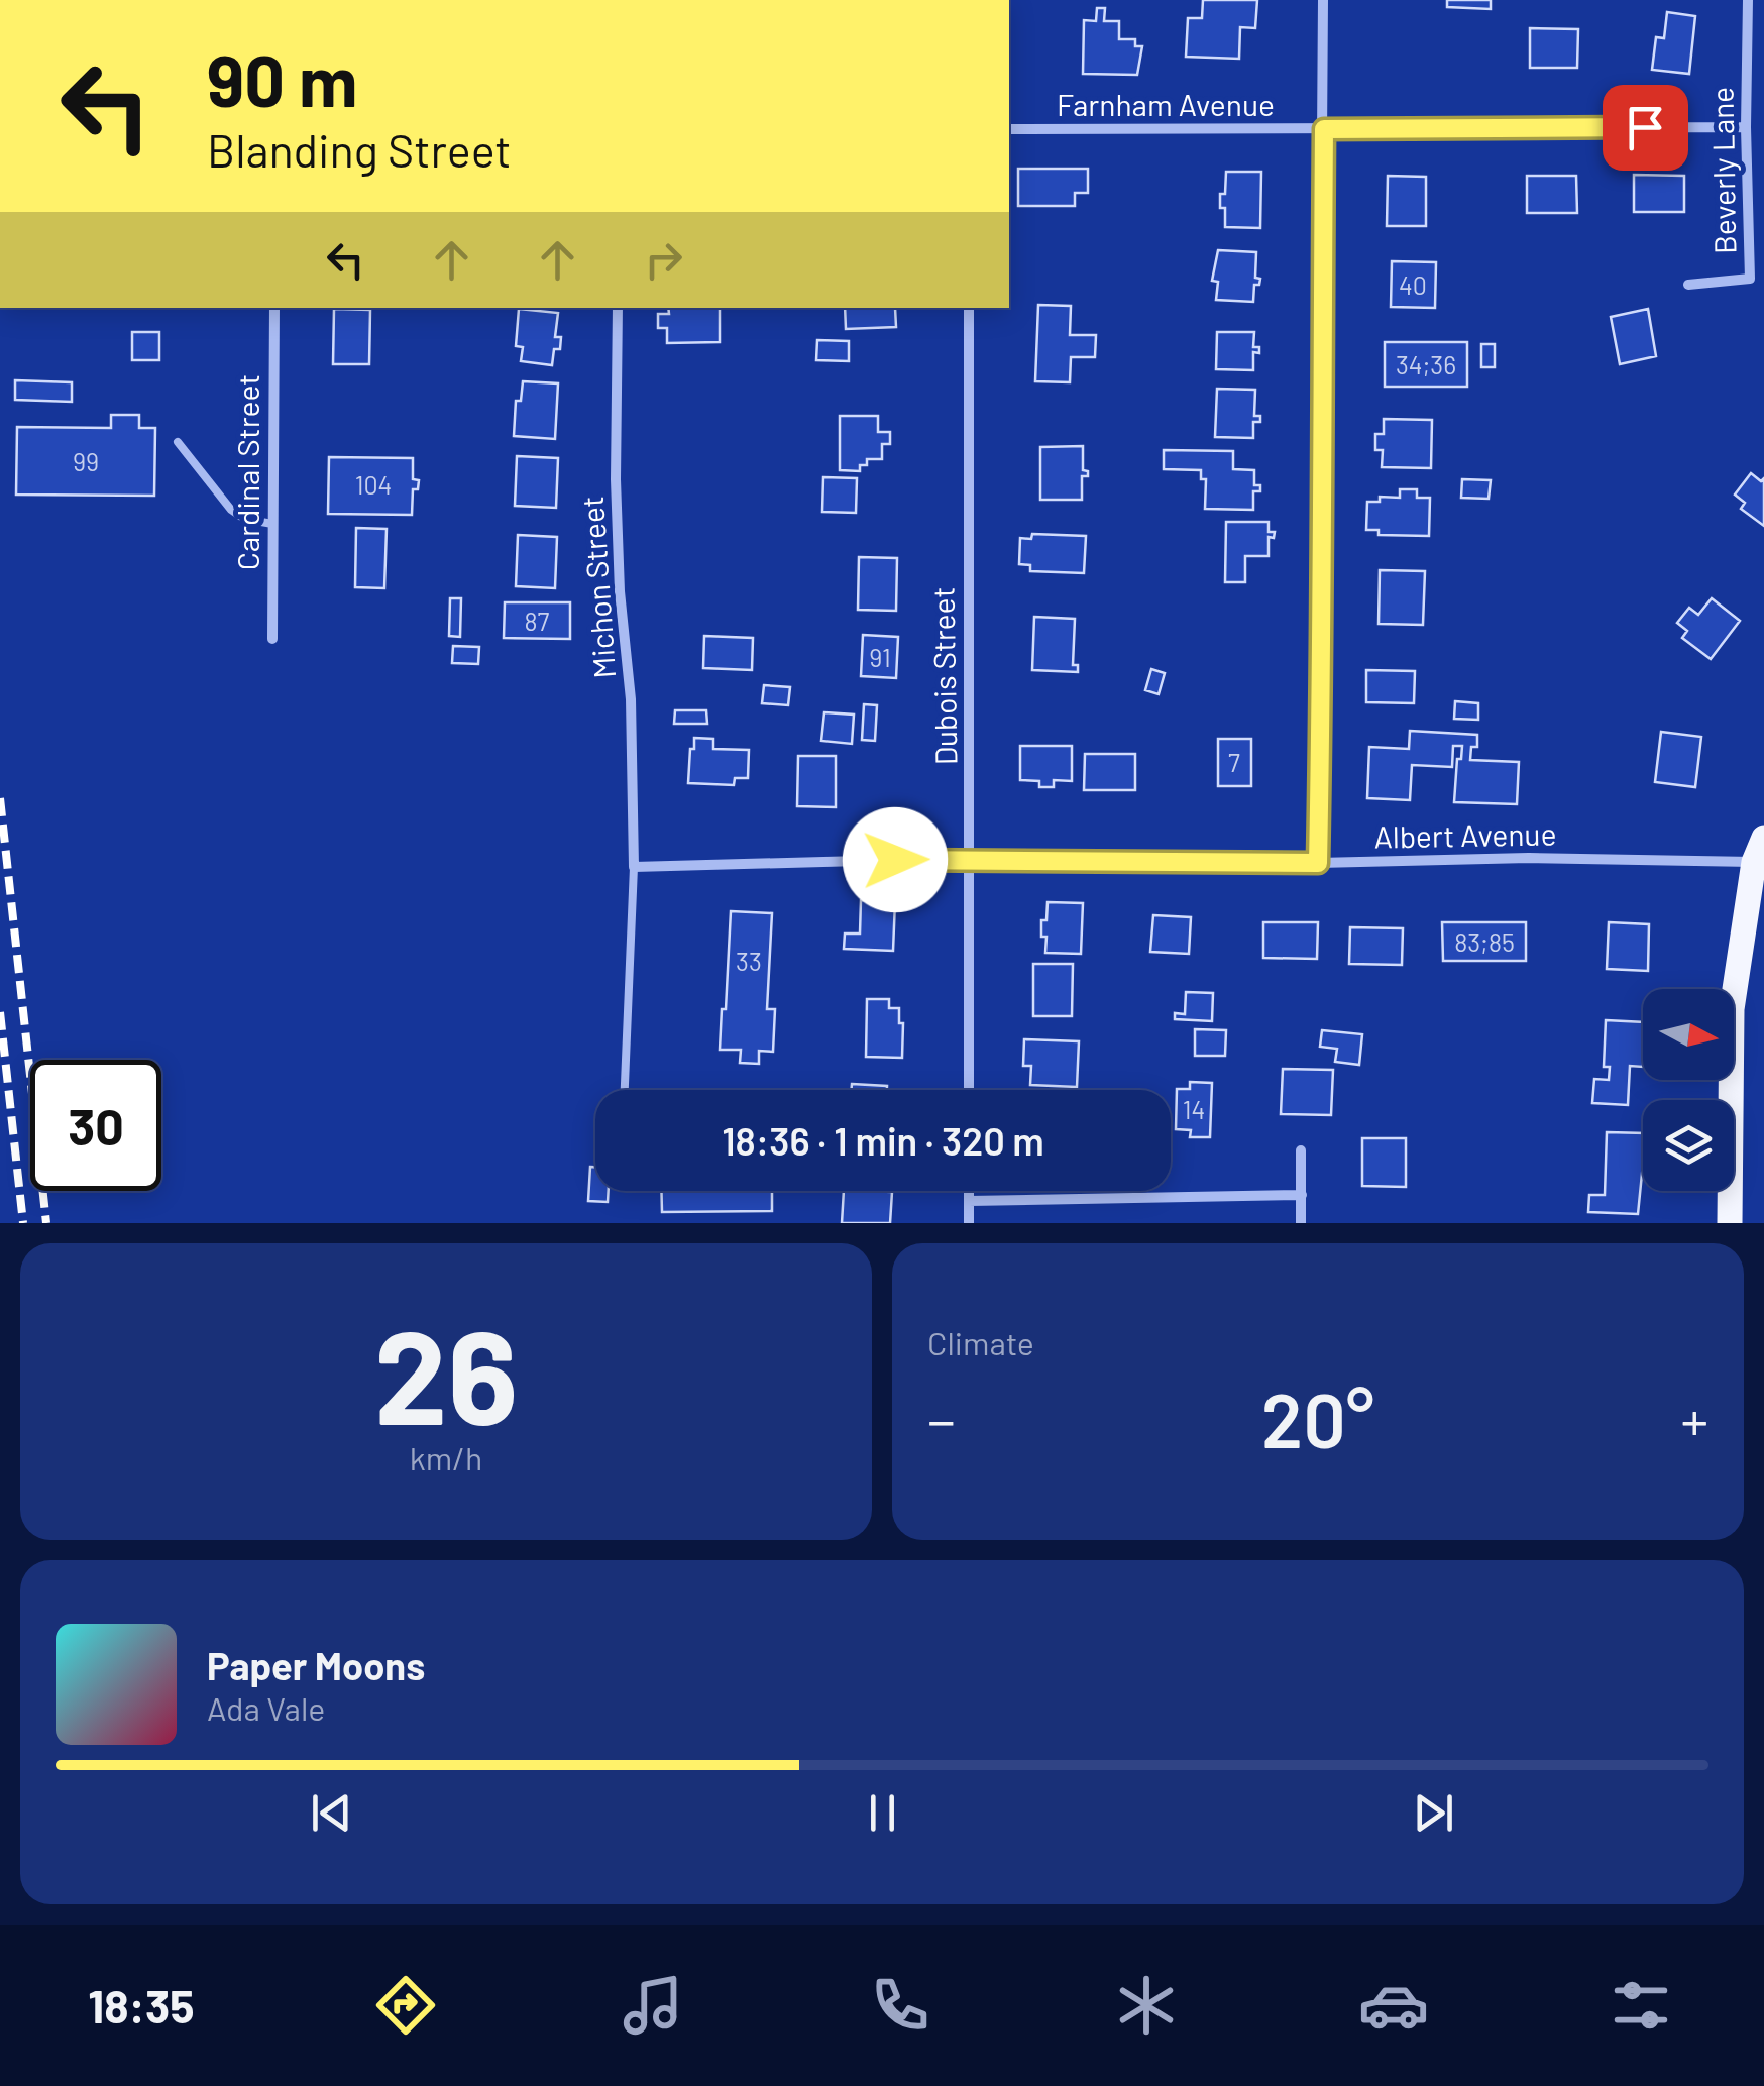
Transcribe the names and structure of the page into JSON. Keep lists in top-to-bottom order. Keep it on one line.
{"streets":{"street":["Farnham Avenue","Beverly Lane","Cardinal Street","Michon Street","Dubois Street","Albert Avenue"]},"crossings":[["Farnham Avenue","Beverly Lane"],["Michon Street","Albert Avenue"],["Dubois Street","Albert Avenue"]],"house_numbers":["40","34;36","99","104","87","91","7","83;85","33","14"],"north":"right","page":{"turn":["90 m","Blanding Street"],"limit":"30","trip":"18:36 · 1 min · 320 m","tile":[["26","km/h"],"Climate"],"heat":["−","20°","+"],"song":["Paper Moons","Ada Vale"],"tabs":"18:35"}}
